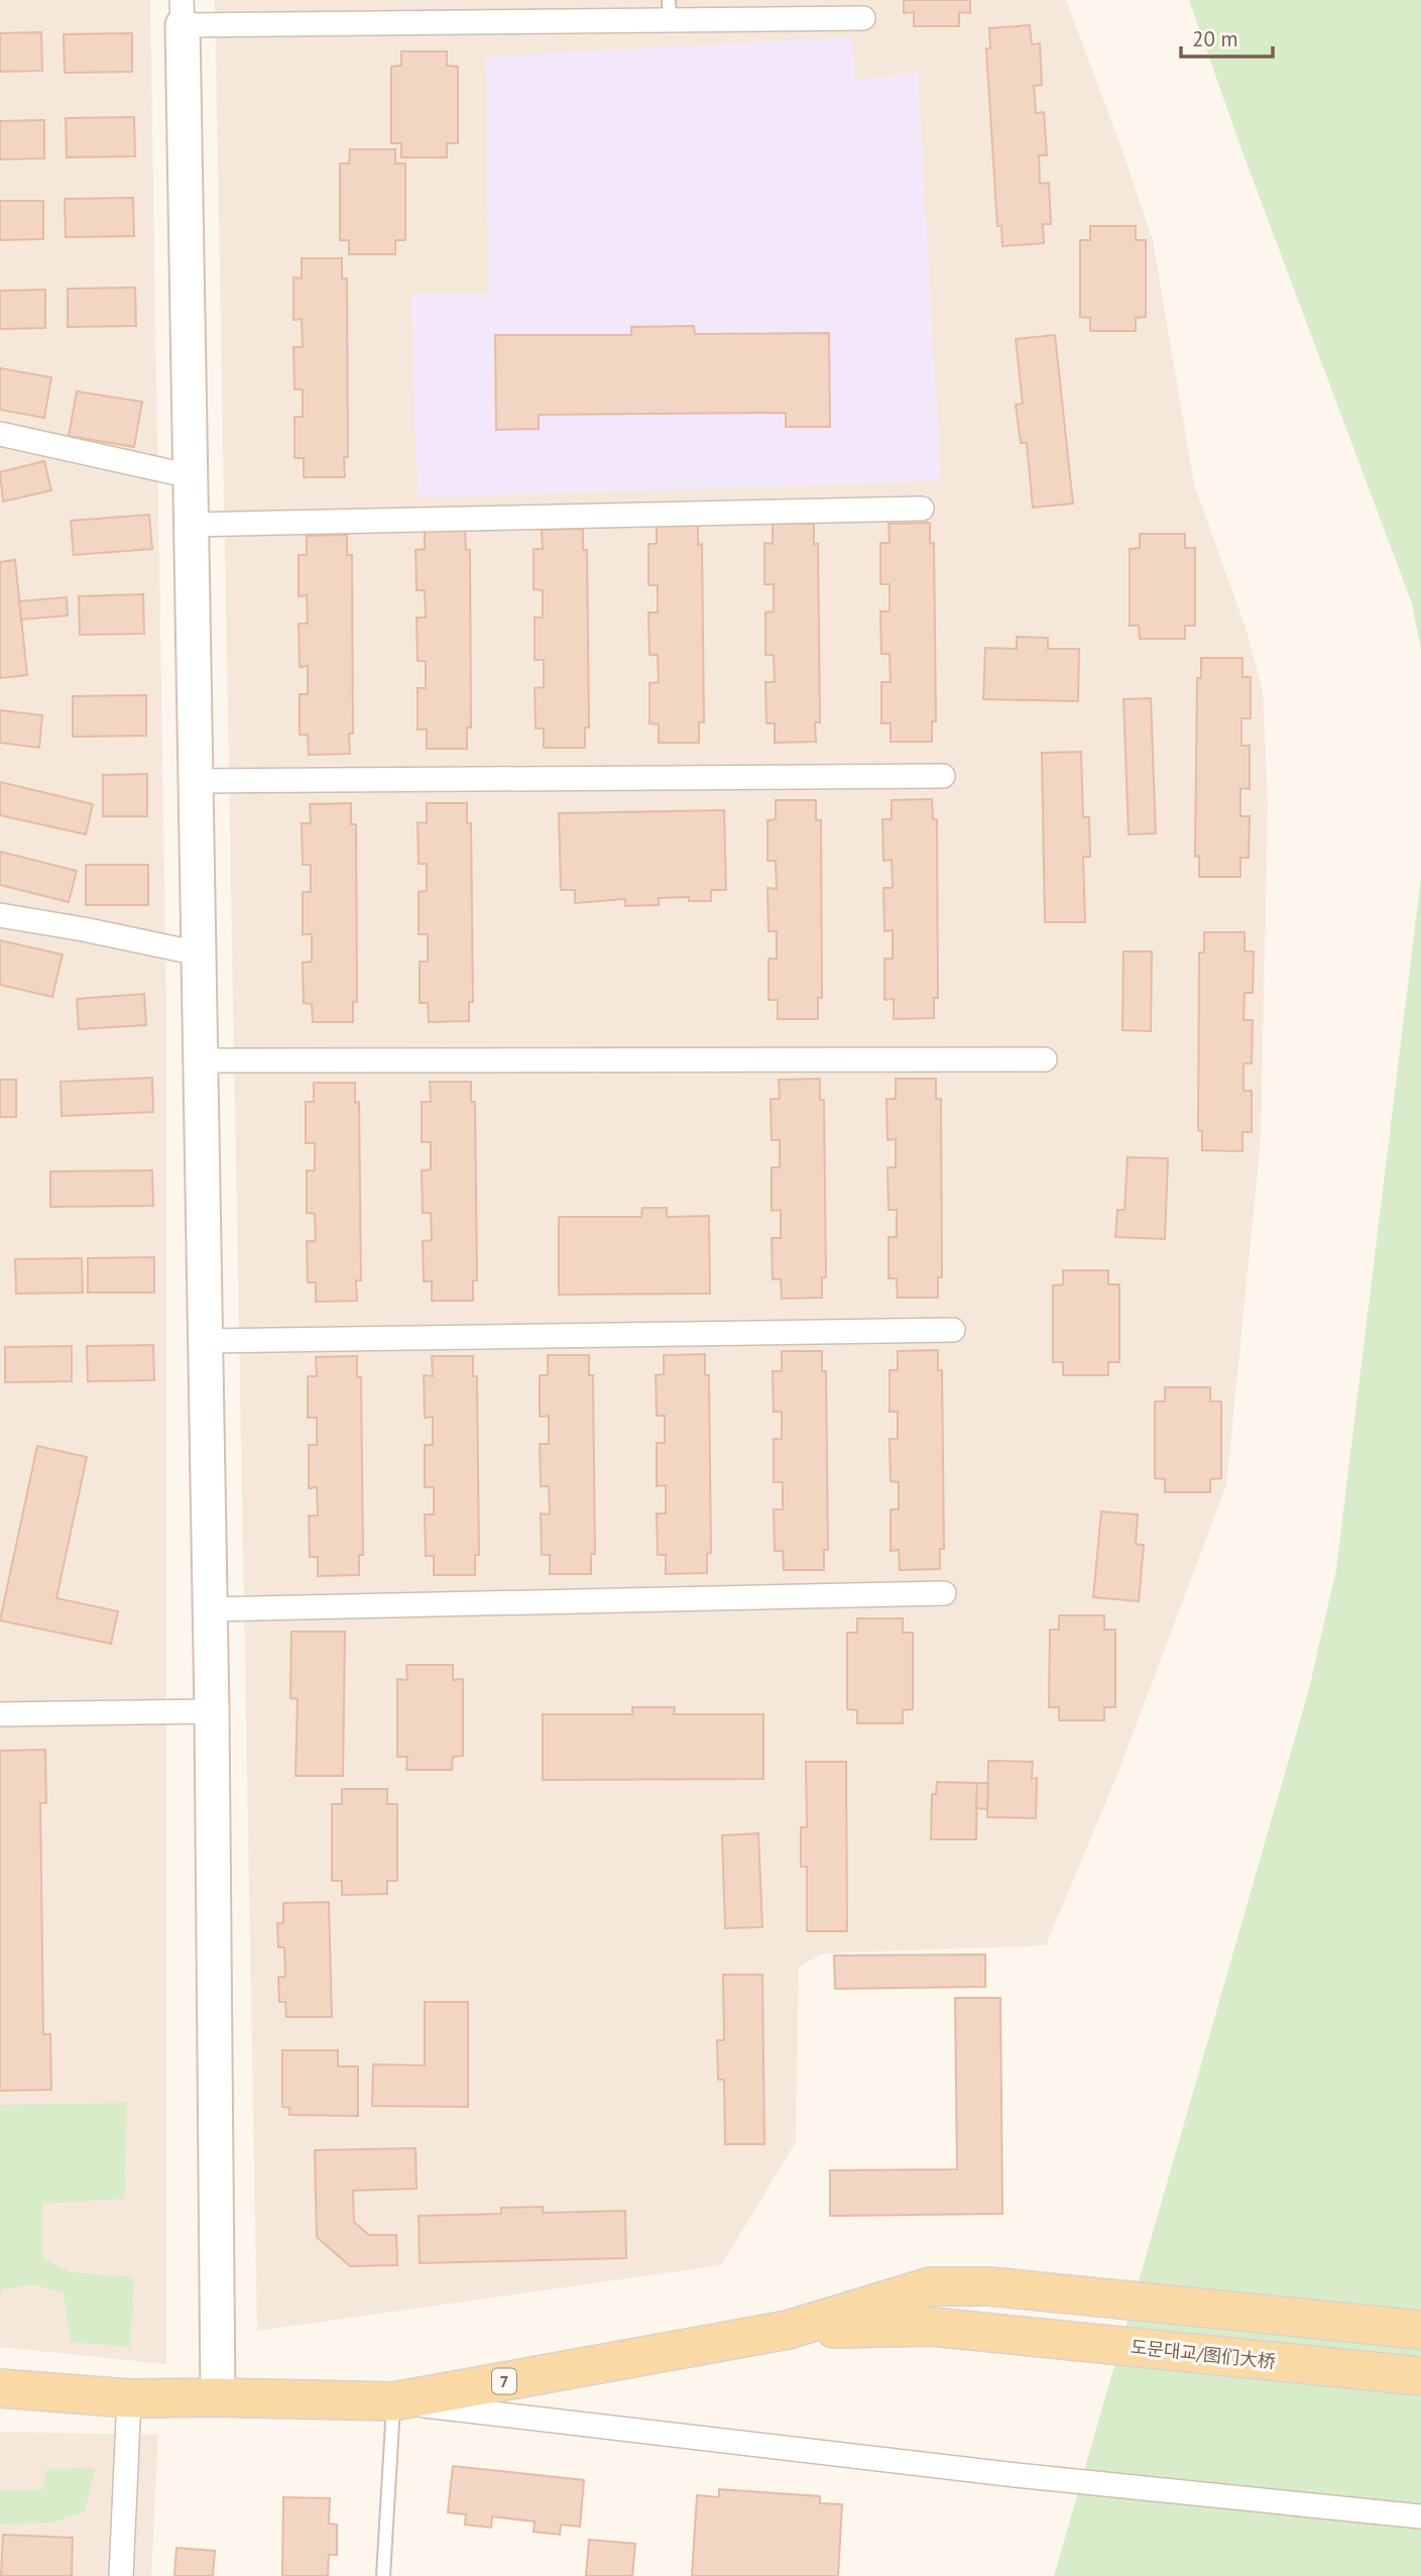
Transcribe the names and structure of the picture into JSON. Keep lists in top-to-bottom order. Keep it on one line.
{"streets":{"main road":["도문대교/图们大桥","7"]},"crossings":[["도문대교/图们大桥","7"]],"scale_bar":"20 m"}
